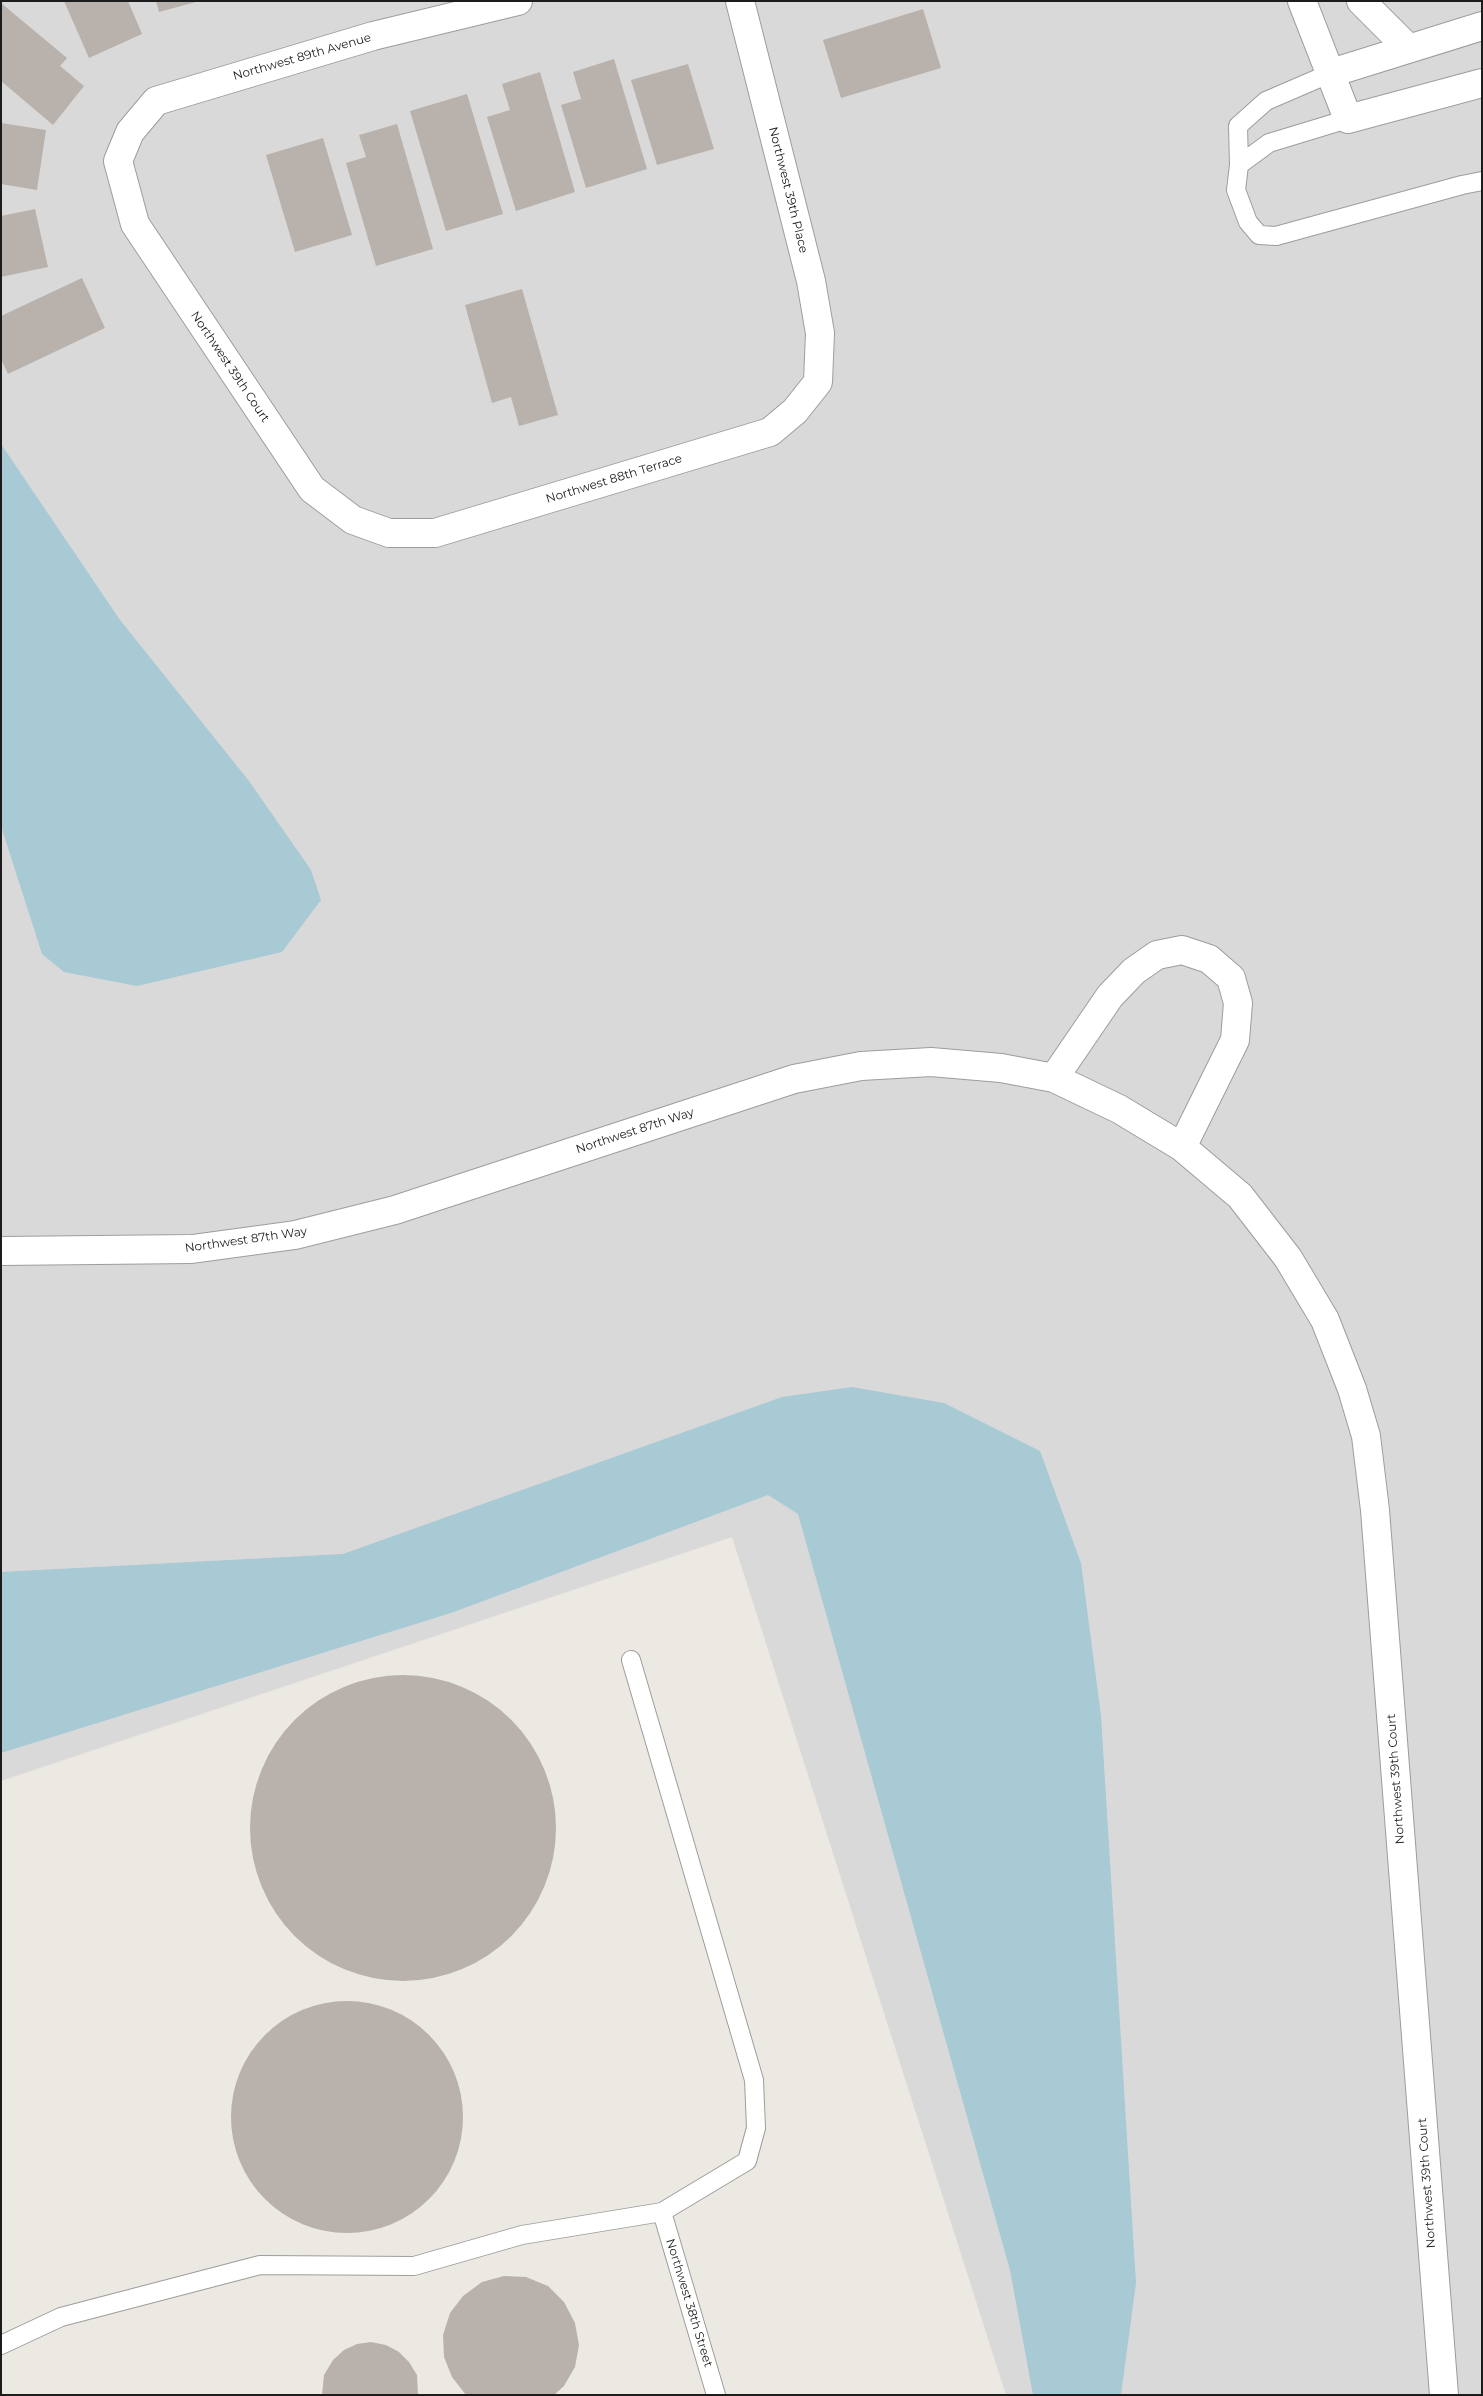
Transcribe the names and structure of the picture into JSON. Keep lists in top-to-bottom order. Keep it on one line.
{"streets":{"street":["Northwest 89th Avenue","Northwest 39th Place","Northwest 39th Court","Northwest 88th Terrace","Northwest 87th Way"],"lane":["Northwest 38th Street"]},"crossings":[["Northwest 89th Avenue","Northwest 39th Court"],["Northwest 39th Place","Northwest 88th Terrace"],["Northwest 39th Court","Northwest 88th Terrace"],["Northwest 39th Court","Northwest 87th Way"]]}
